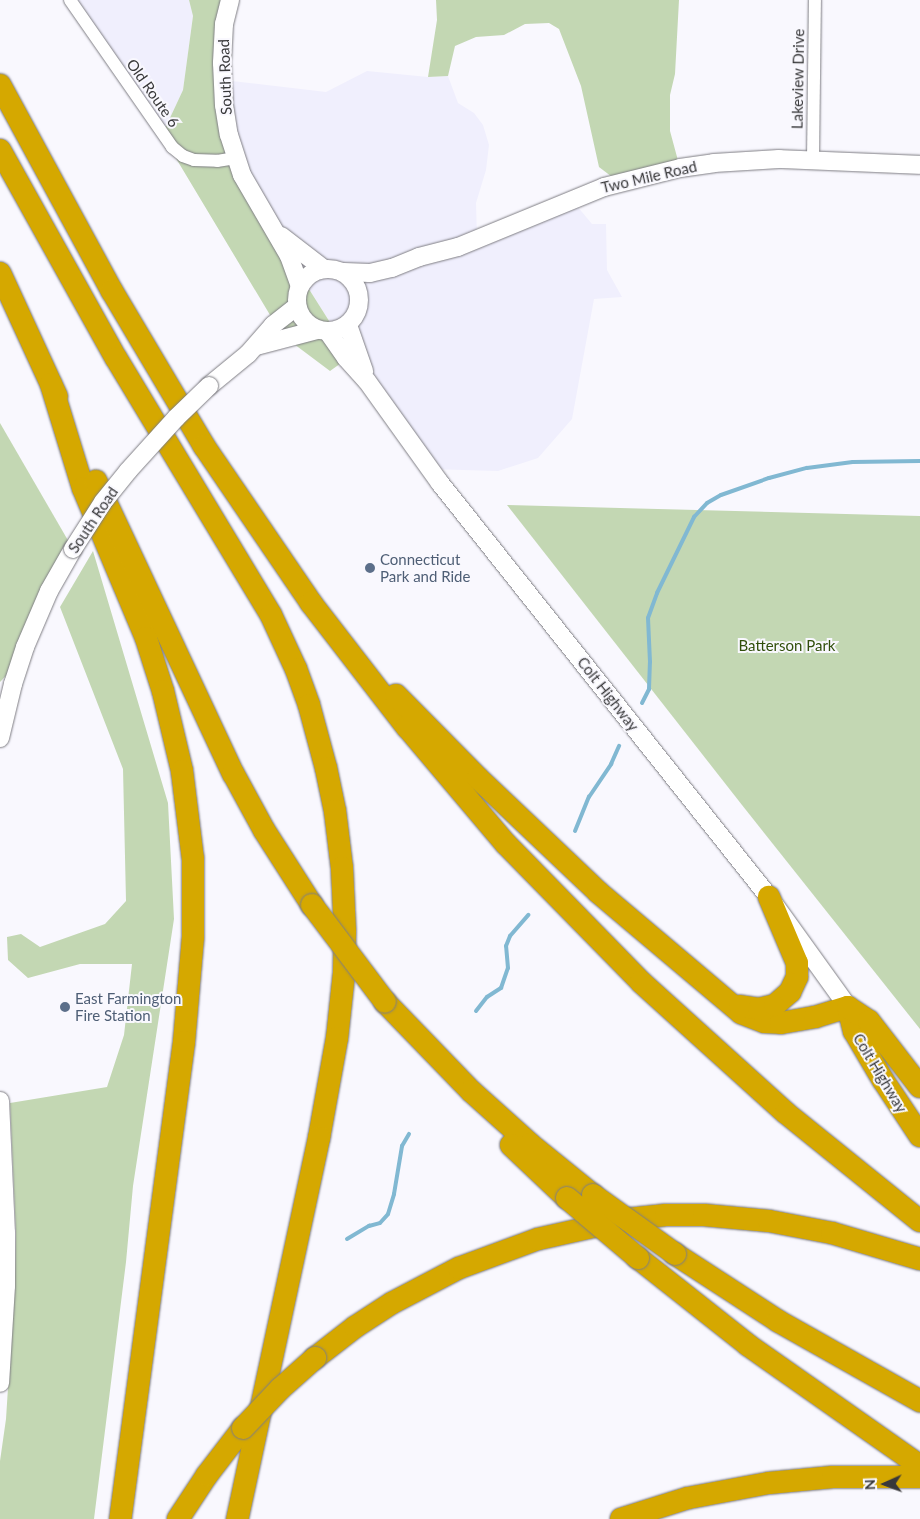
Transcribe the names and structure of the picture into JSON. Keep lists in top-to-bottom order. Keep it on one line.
{"streets":{"highway":["Colt Highway"],"main road":["South Road","Two Mile Road"],"street":["Lakeview Drive","Old Route 6"]},"crossings":[["South Road","Old Route 6"],["South Road","Two Mile Road"],["South Road","Colt Highway"],["Lakeview Drive","Two Mile Road"],["Two Mile Road","Colt Highway"]],"parks":["Batterson Park"],"places":["Connecticut Park and Ride","East Farmington Fire Station"],"north":"left"}
